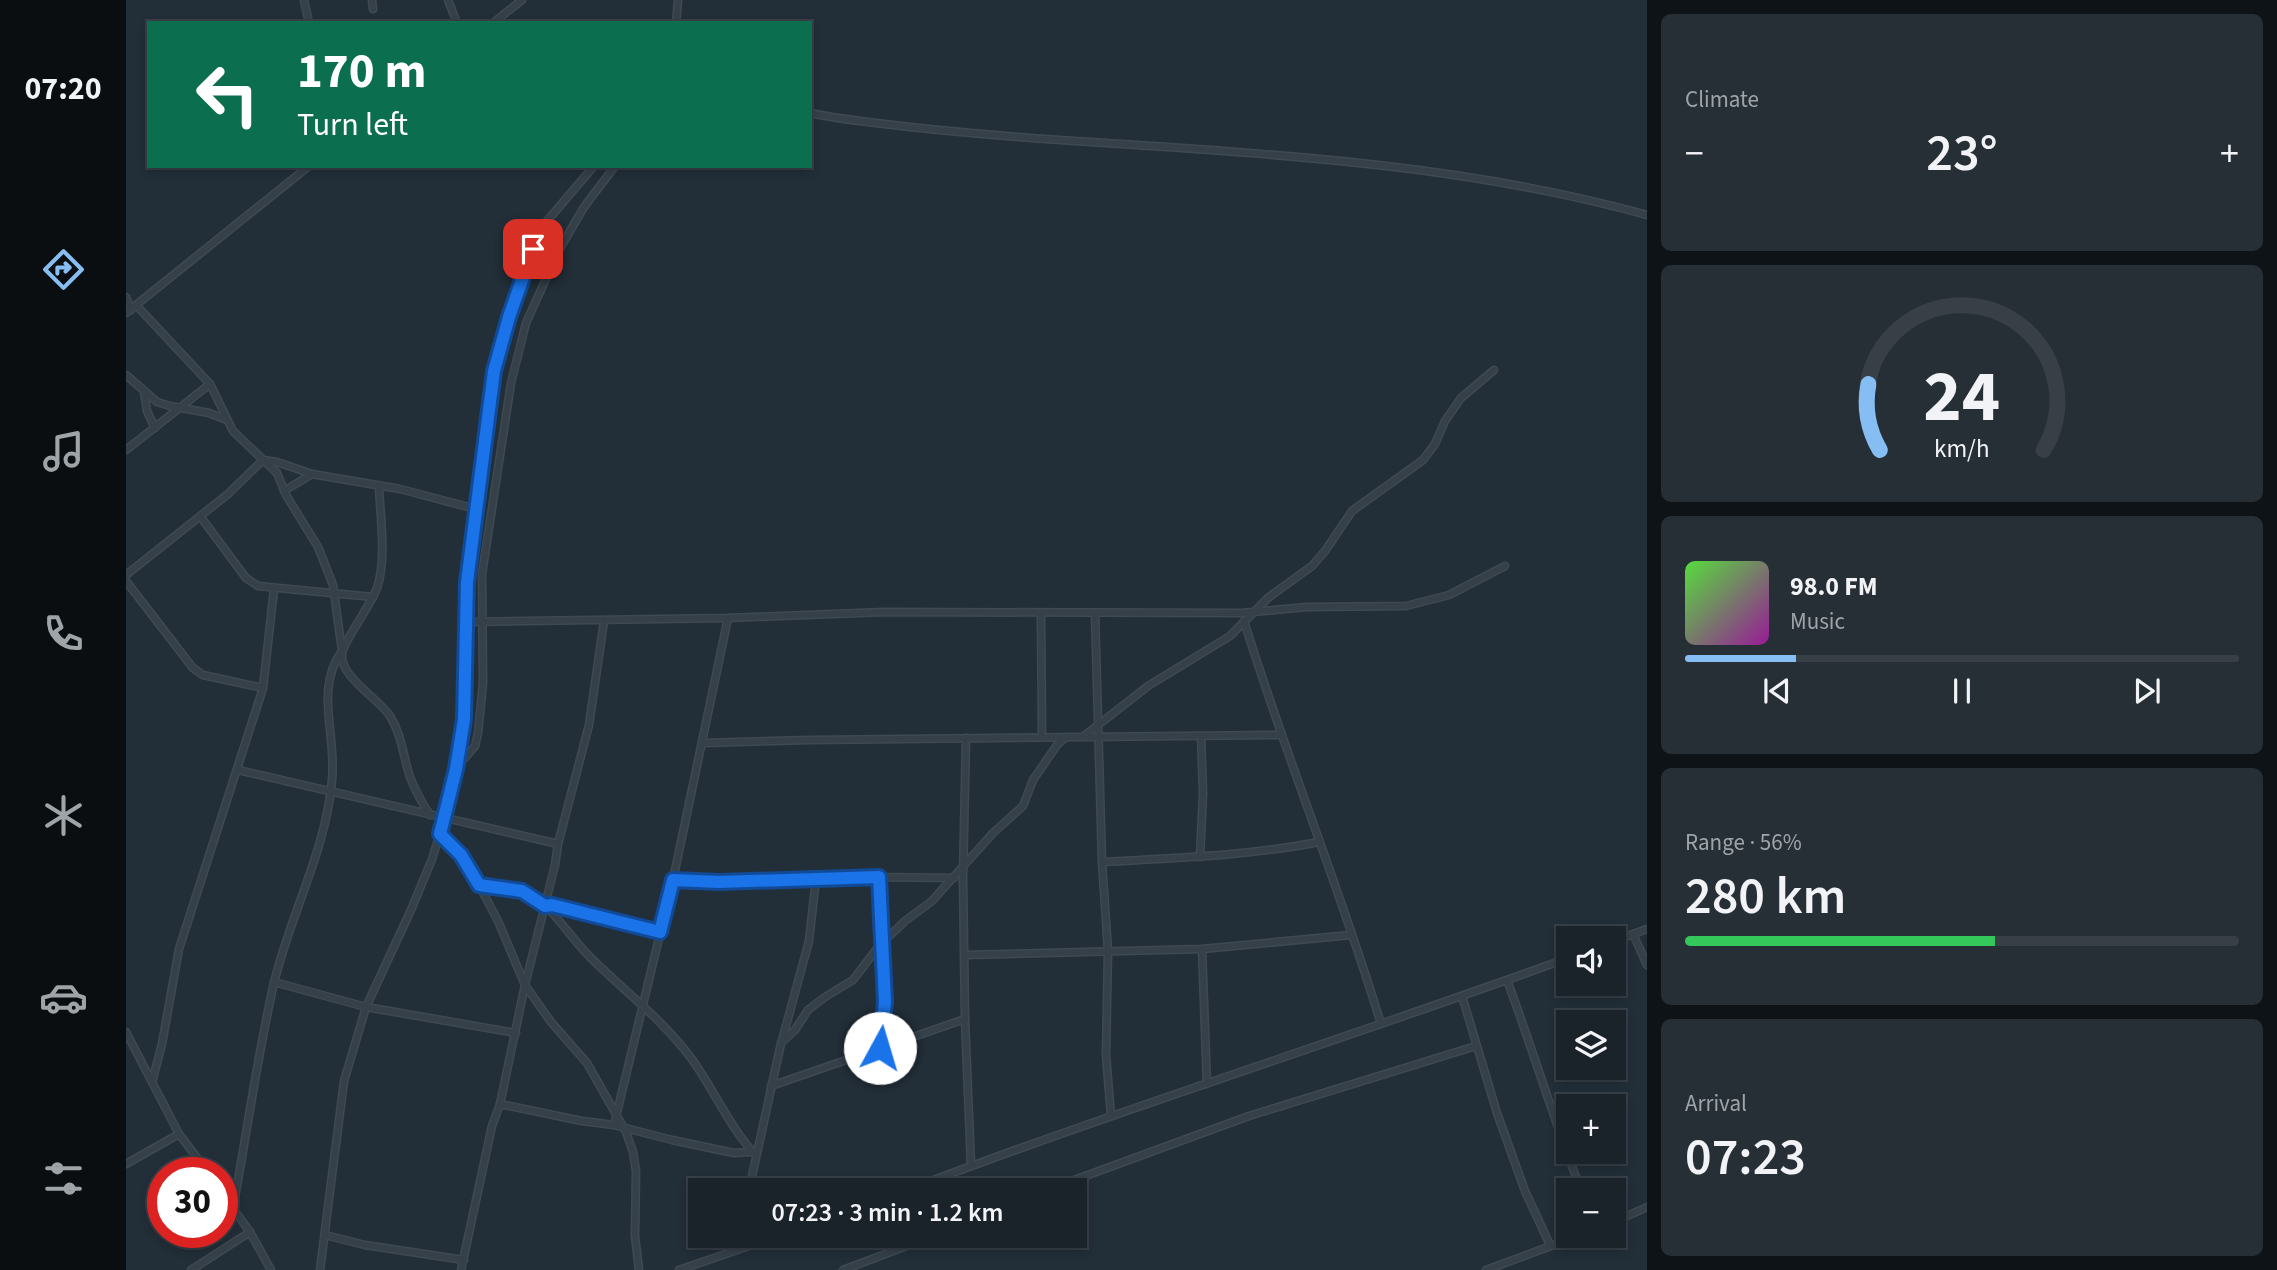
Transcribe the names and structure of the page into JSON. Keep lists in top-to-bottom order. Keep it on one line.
{"page":{"tabs":"07:20","tile":["Climate",["Range · 56%","280 km"],["Arrival","07:23"]],"turn":["170 m","Turn left"],"heat":["−","23°","+"],"song":["98.0 FM","Music"],"map_buttons":["+","−"],"limit":"30","trip":"07:23 · 3 min · 1.2 km","gauge":["24","km/h"]}}
